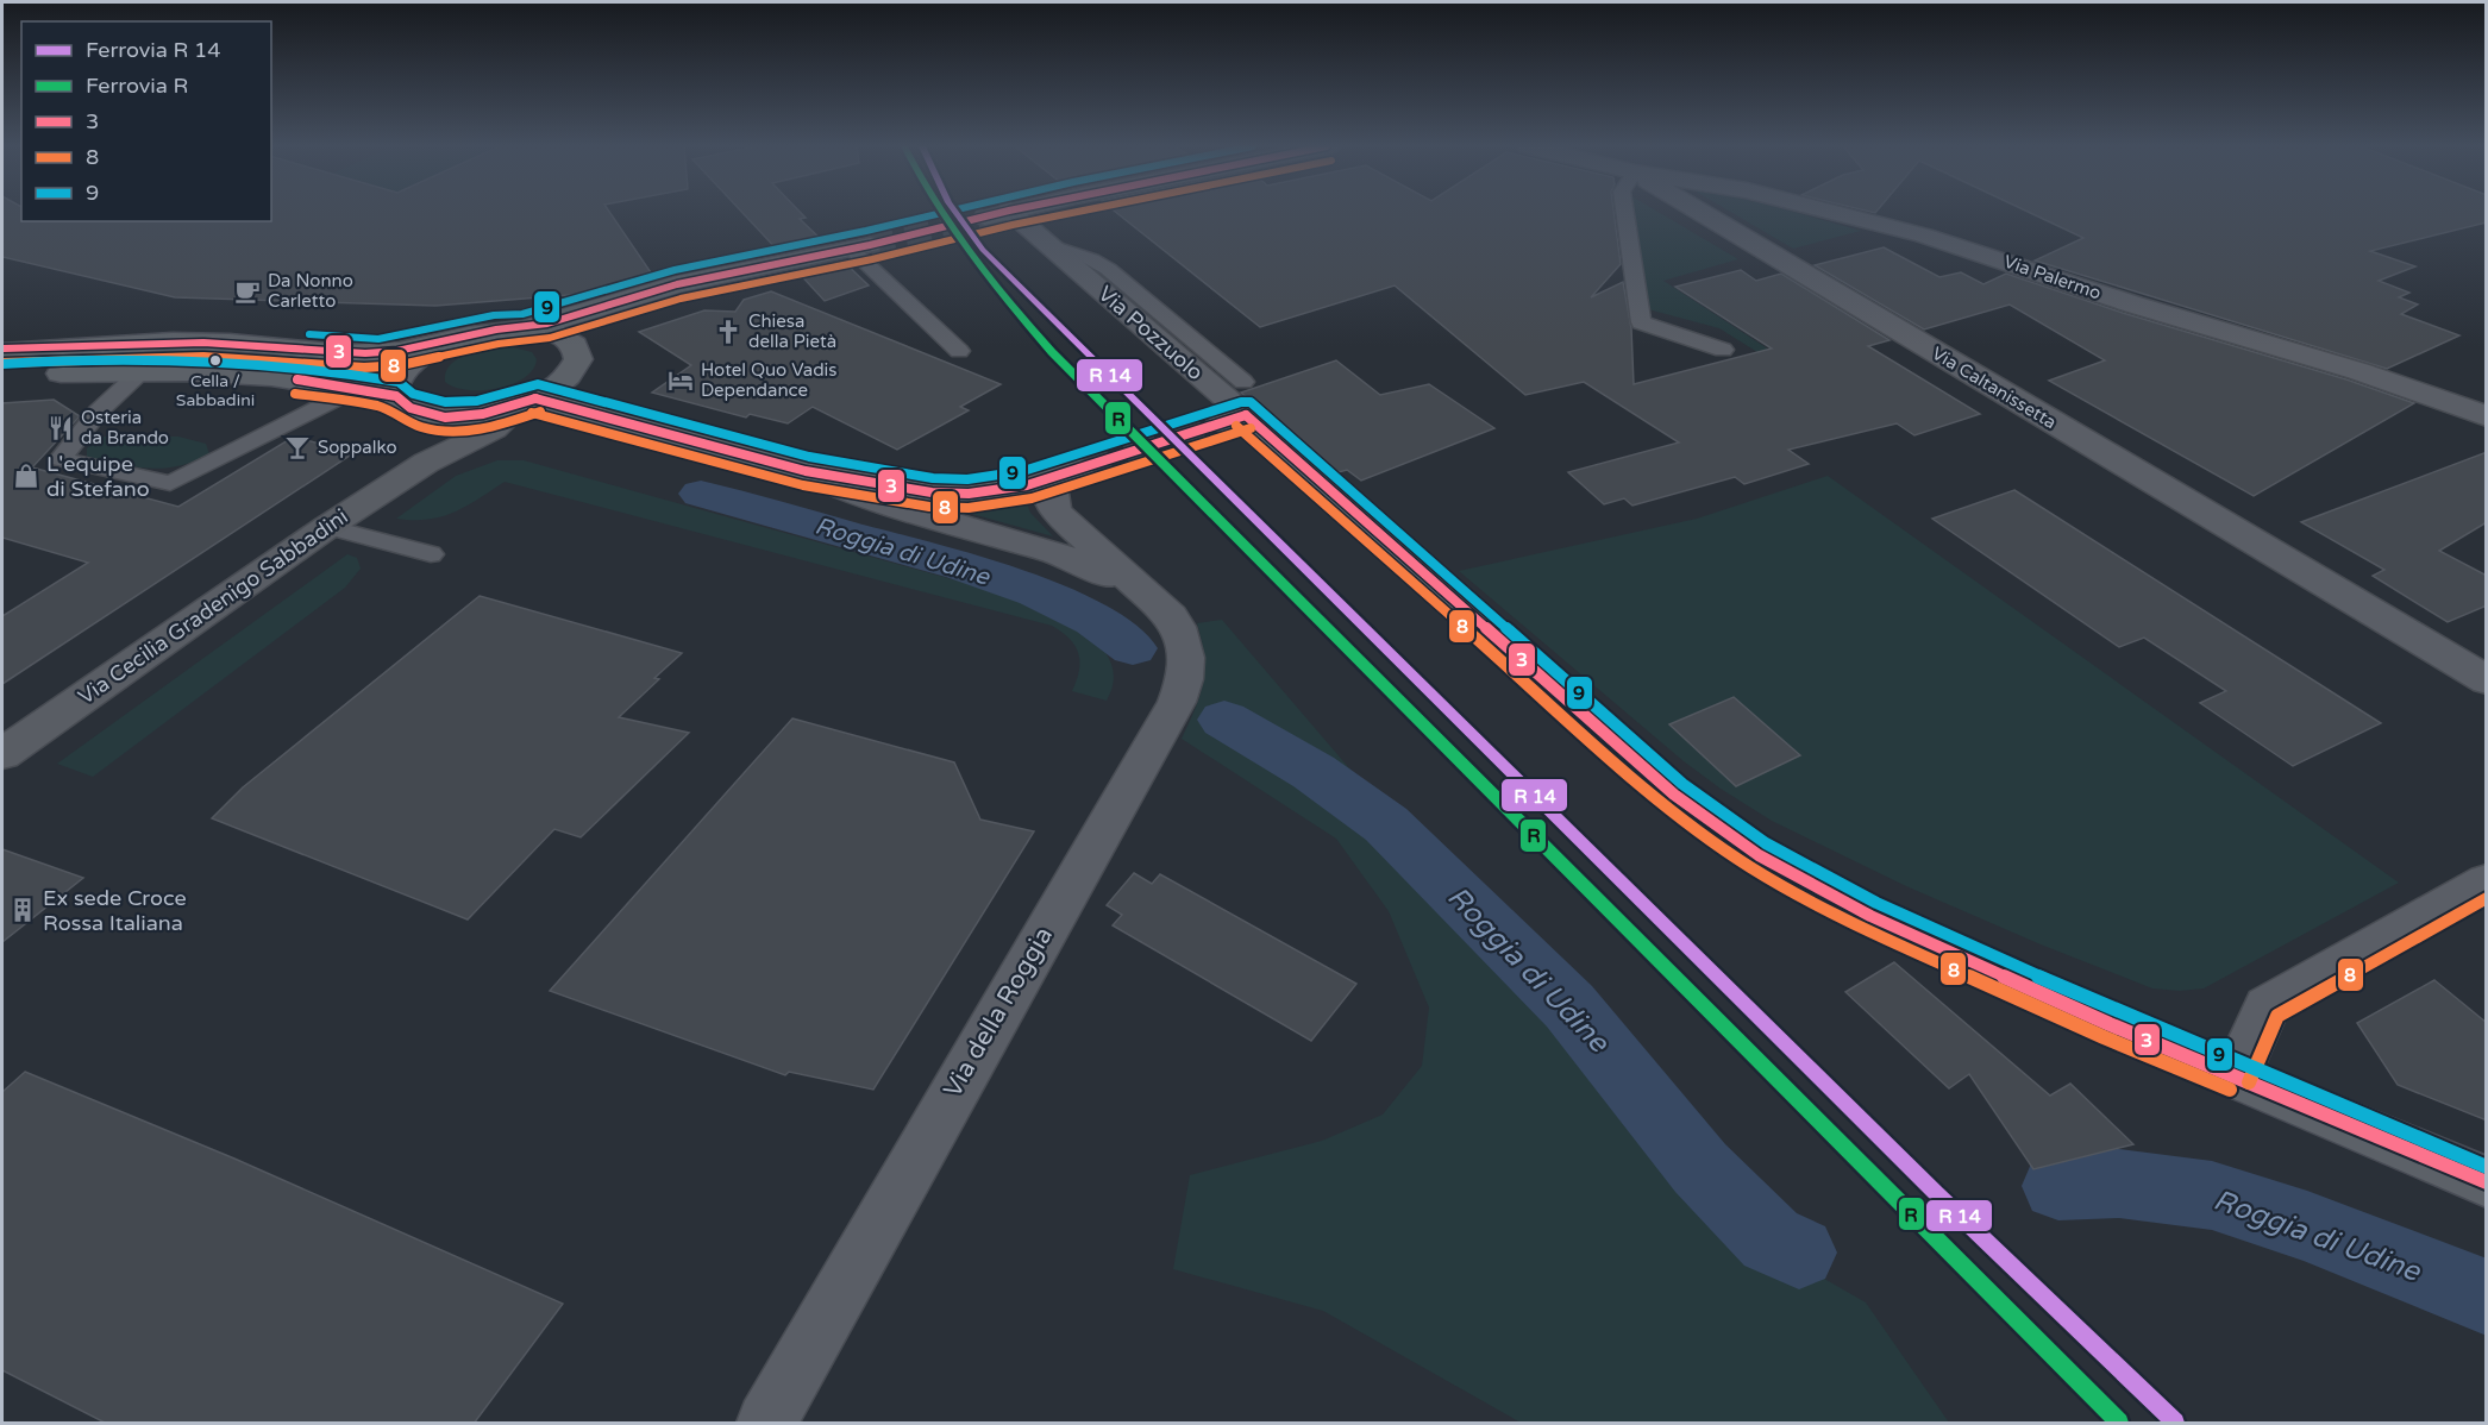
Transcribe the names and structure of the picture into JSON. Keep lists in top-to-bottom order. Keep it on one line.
{"streets":{"main road":["Via Pozzuolo"],"street":["Via Palermo","Via Caltanissetta","Via Cecilia Gradenigo Sabbadini","Via della Roggia"]},"water":["Roggia di Udine"],"places":{"cafe":["Da Nonno Carletto"],"church":["Chiesa della Pietà"],"other":["Cella / Sabbadini"],"hotel":["Hotel Quo Vadis Dependance"],"restaurant":["Osteria da Brando"],"bar":["Soppalko"],"shop":["L'equipe di Stefano"],"building":["Ex sede Croce Rossa Italiana"]},"lines":["rail line R","transit line 3","transit line 8","transit line 9"],"legend":["Ferrovia R 14","Ferrovia R","3","8","9"]}
